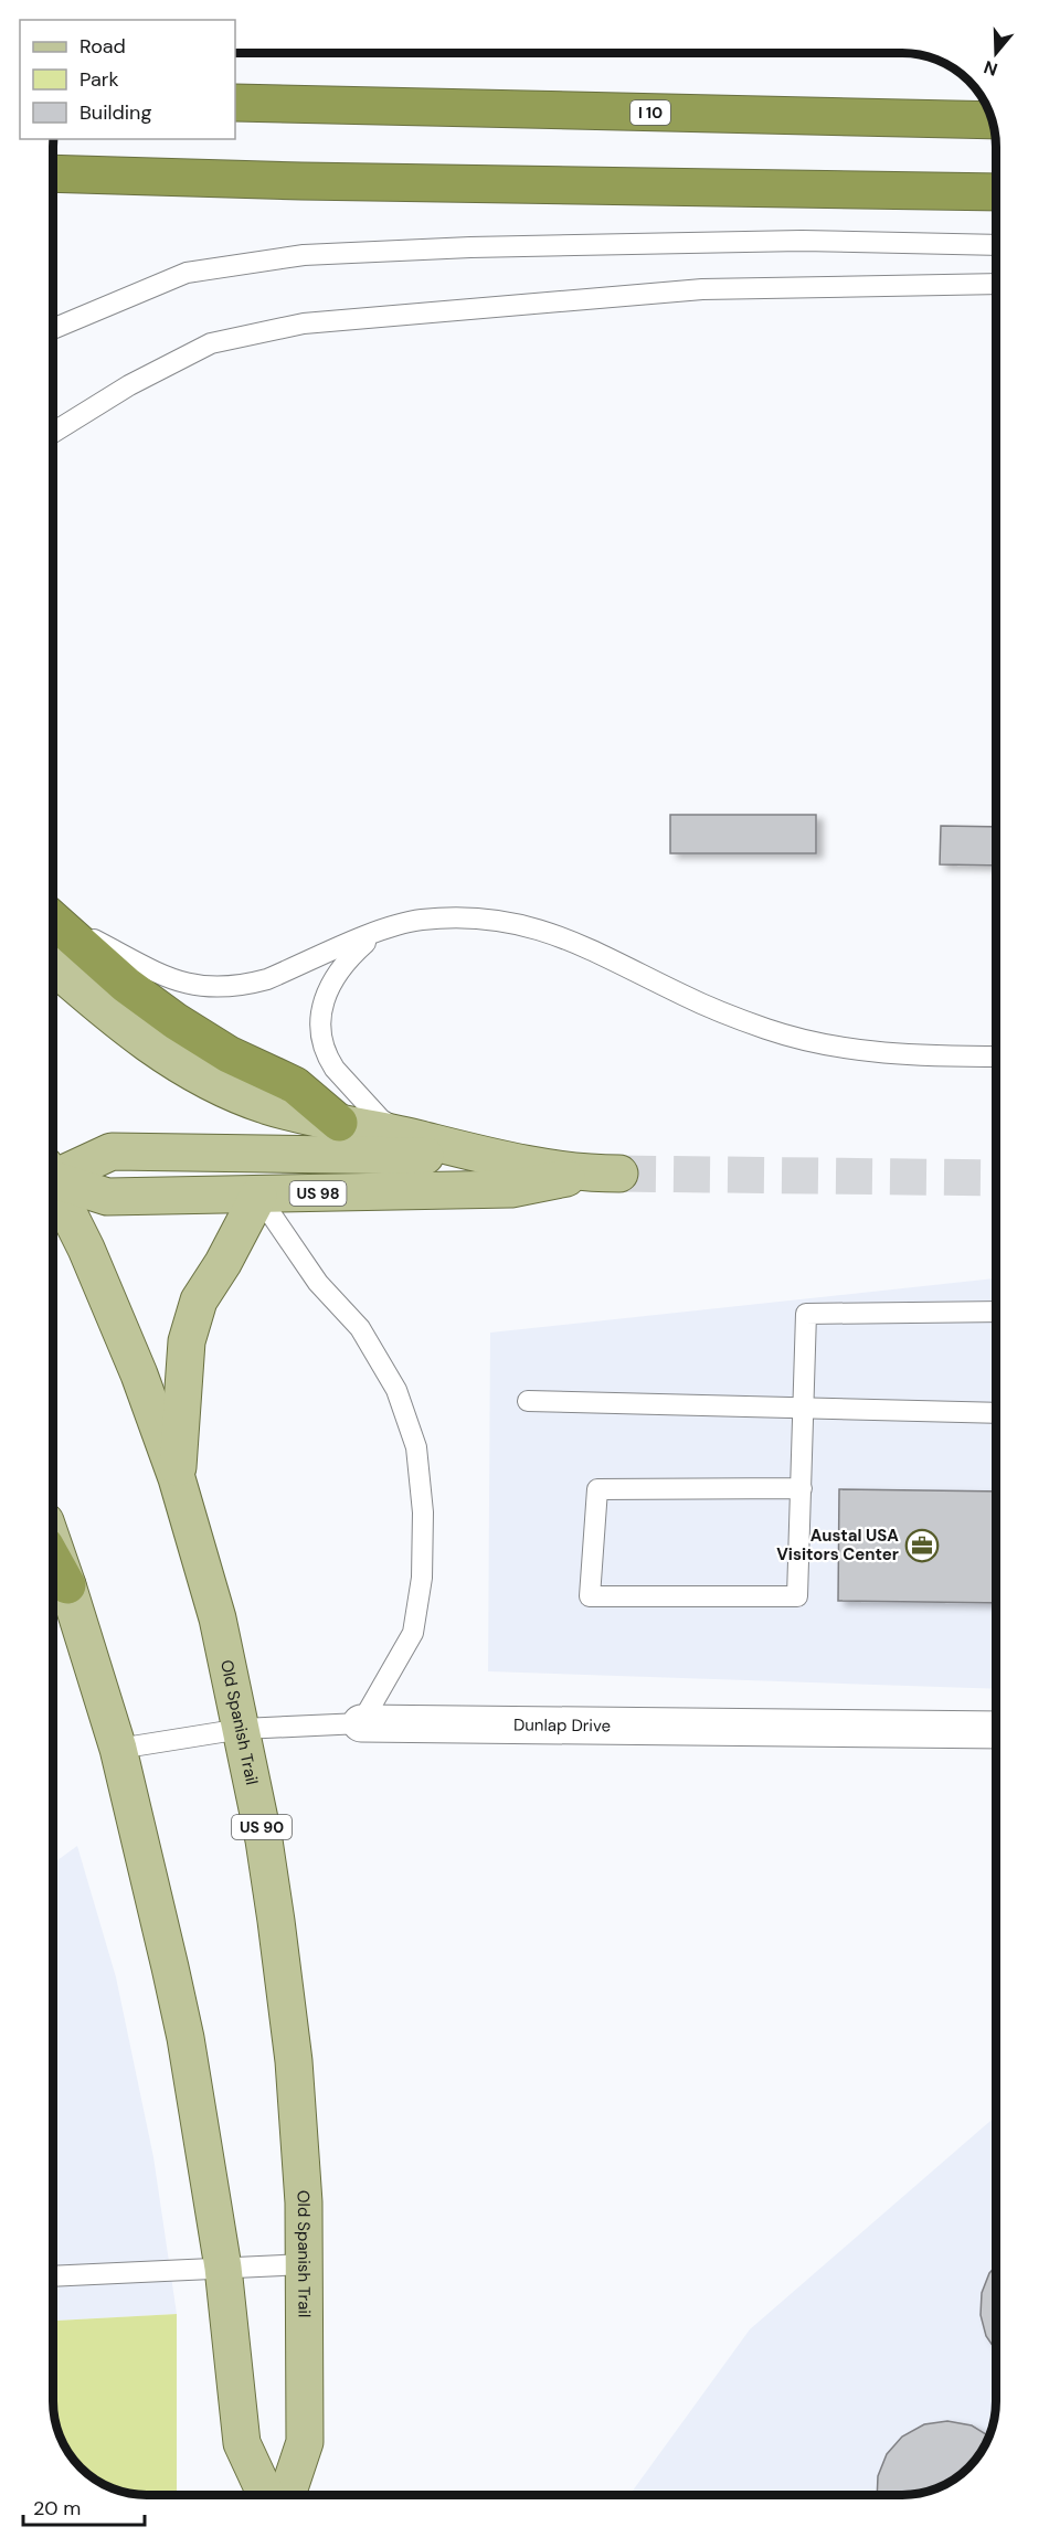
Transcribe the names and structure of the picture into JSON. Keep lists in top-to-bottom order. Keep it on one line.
{"streets":{"highway":["I 10"],"main road":["US 98","Old Spanish Trail","US 90"],"street":["Dunlap Drive"]},"crossings":[["Old Spanish Trail","Dunlap Drive"]],"places":{"office":["Austal USA Visitors Center"]},"legend":["Road","Park","Building"],"scale_bar":"20 m","north":"bottom"}
